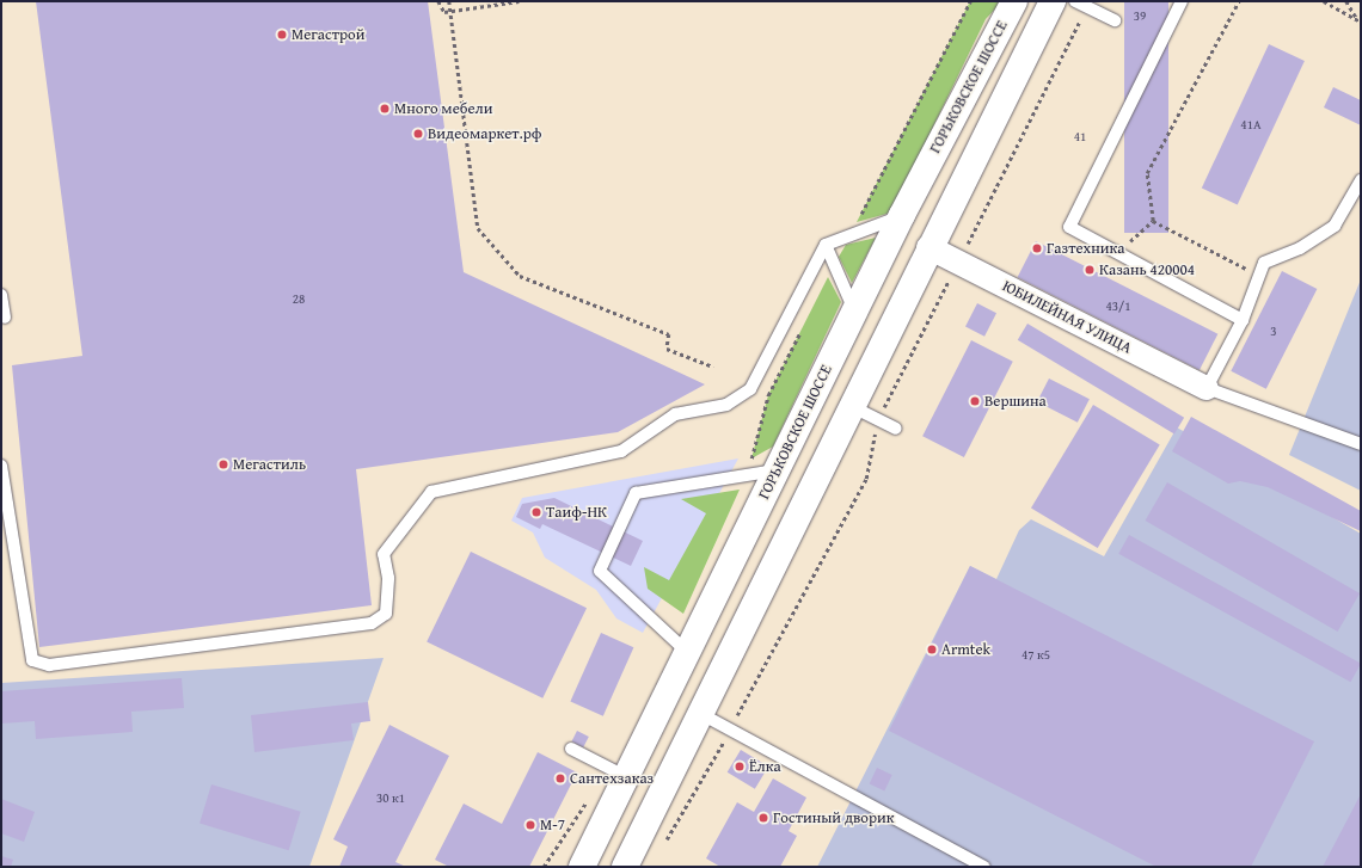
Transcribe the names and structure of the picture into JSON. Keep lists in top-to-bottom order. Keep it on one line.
{"streets":{"main road":["ГОРЬКОВСКОЕ ШОССЕ"],"street":["ЮБИЛЕЙНАЯ УЛИЦА"]},"places":["Мегастрой","Много мебели","Видеомаркет.рф","Газтехника","Казань 420004","Вершина","Мегастиль","Таиф-НК","Armtek","Ёлка","Сантехзаказ","Гостиный дворик","М-7"],"house_numbers":["39","41А","41","28","43/1","3","47 к5","30 к1"]}
